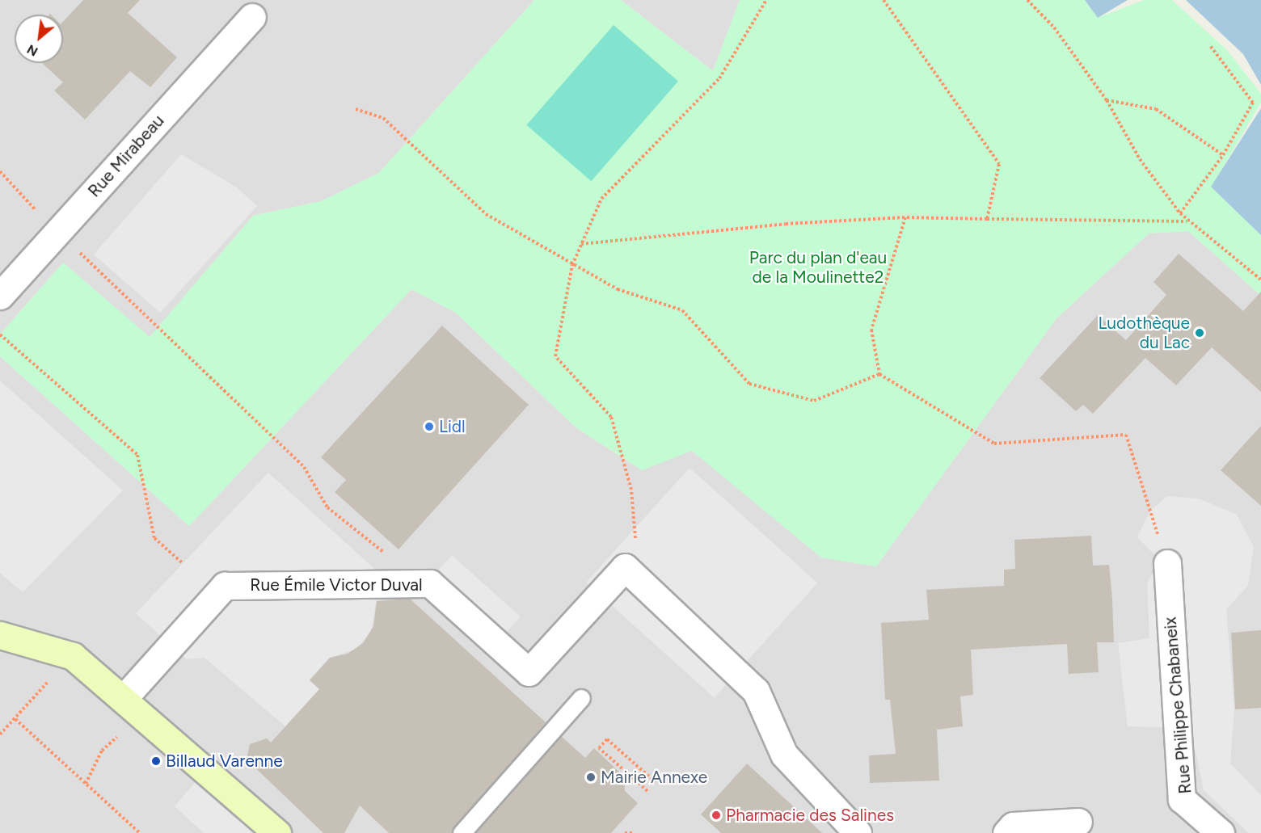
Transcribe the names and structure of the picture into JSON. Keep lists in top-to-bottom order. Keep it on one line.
{"streets":{"street":["Rue Mirabeau","Rue Émile Victor Duval","Rue Philippe Chabaneix"]},"parks":["Parc du plan d'eau de la Moulinette2"],"places":["Ludothèque du Lac","Lidl","Billaud Varenne","Mairie Annexe","Pharmacie des Salines"],"north":"bottom left"}
